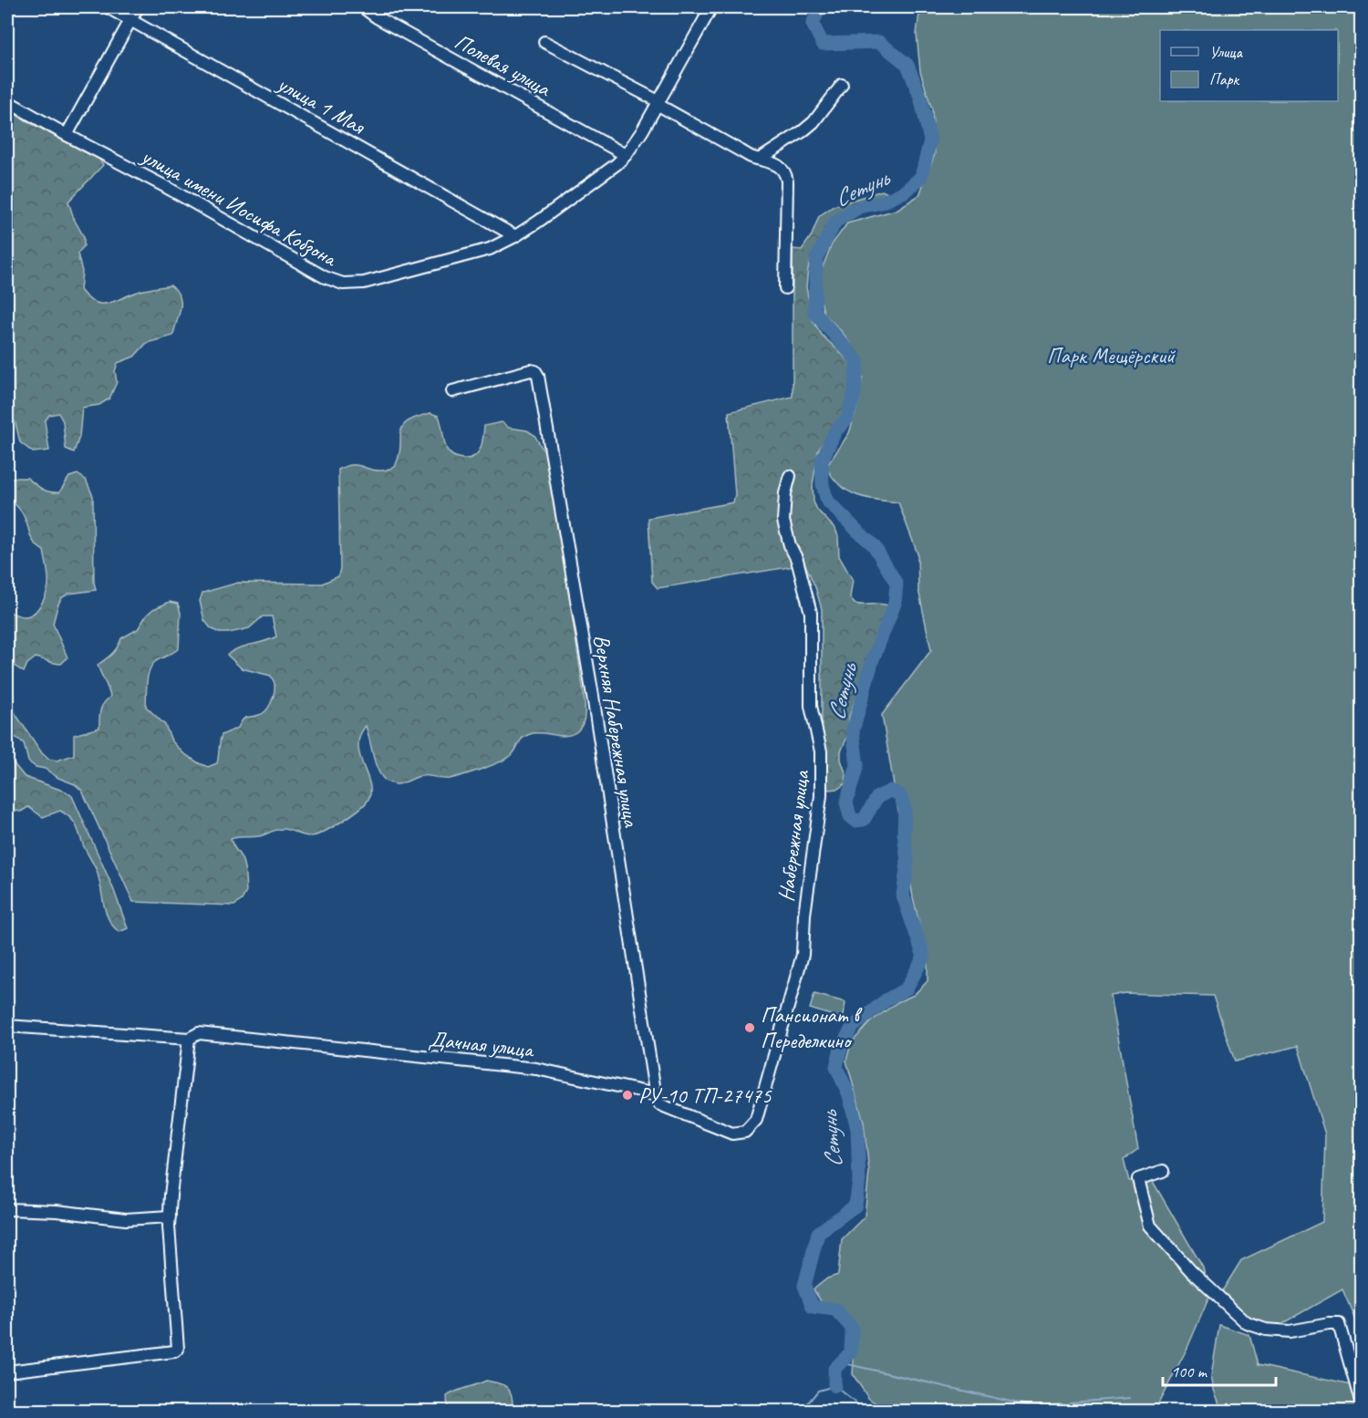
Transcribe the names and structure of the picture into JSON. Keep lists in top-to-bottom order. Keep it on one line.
{"streets":{"street":["Полевая улица","улица 1 Мая","улица имени Иосифа Кобзона","Верхняя Набережная улица","Набережная улица","Дачная улица"]},"crossings":[["Полевая улица","улица имени Иосифа Кобзона"],["улица 1 Мая","улица имени Иосифа Кобзона"],["Верхняя Набережная улица","Дачная улица"],["Набережная улица","Дачная улица"]],"water":["Сетунь"],"parks":["Парк Мещёрский"],"places":["Пансионат в Переделкино","РУ-10 ТП-27475"],"legend":["Улица","Парк"],"scale_bar":"100 m"}
